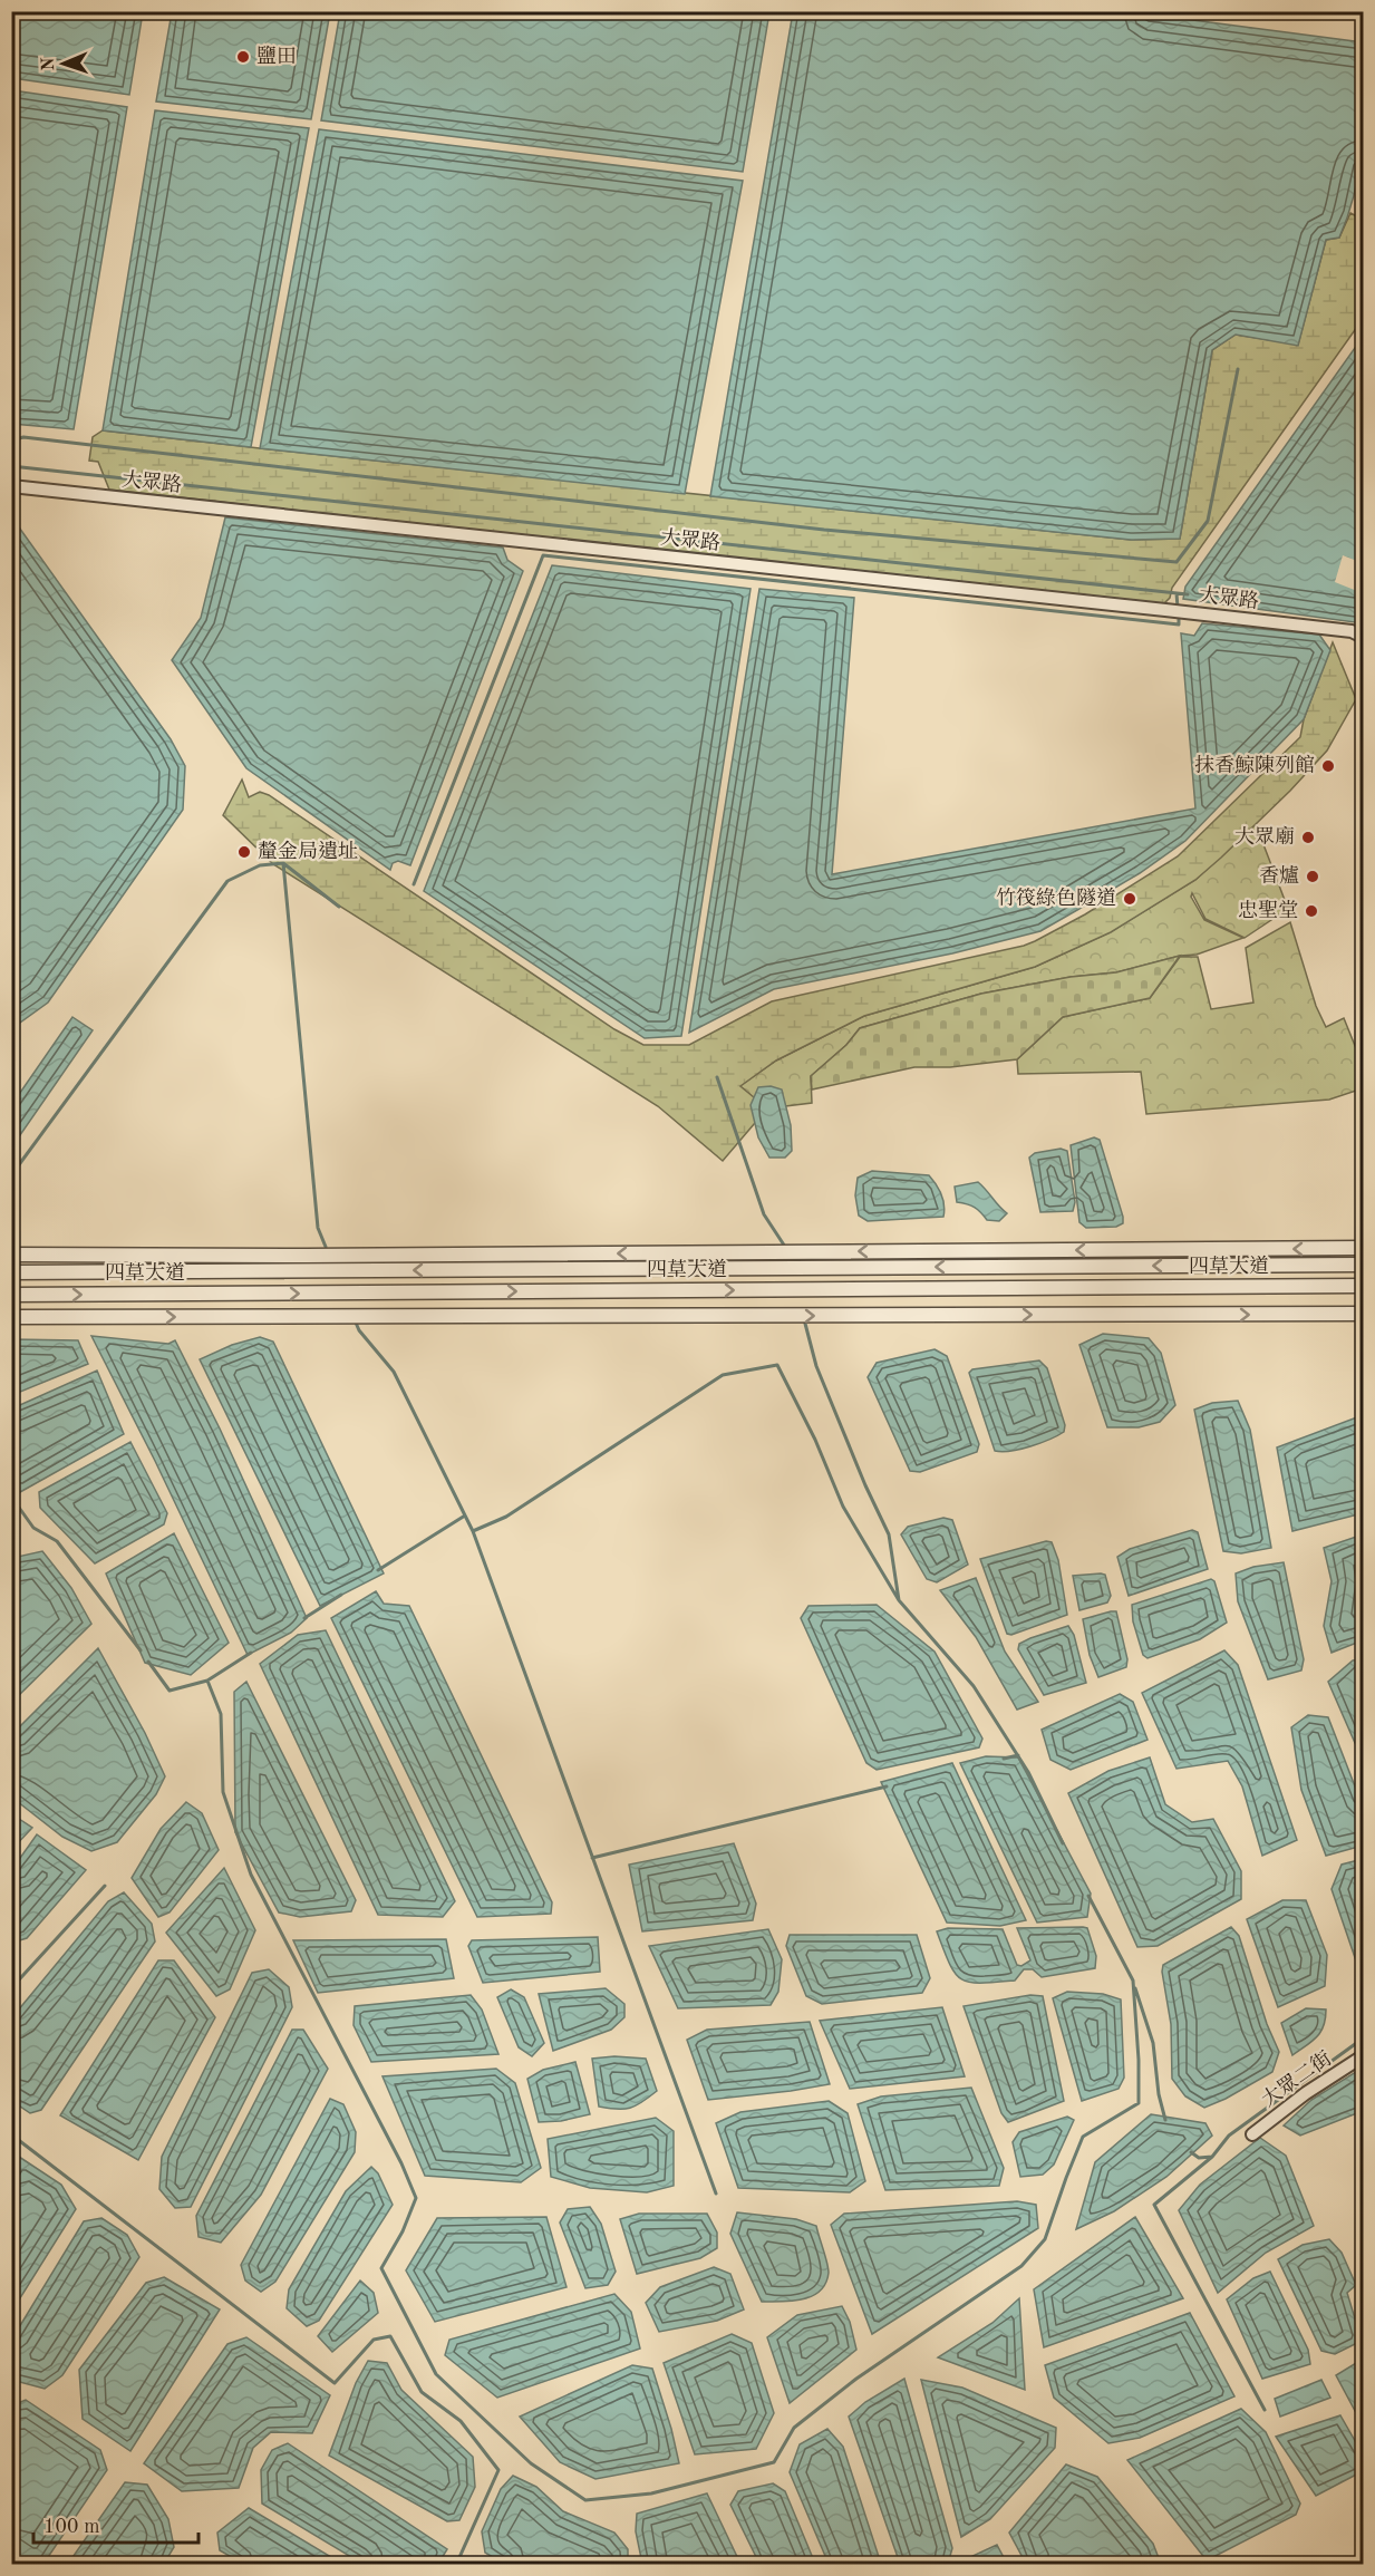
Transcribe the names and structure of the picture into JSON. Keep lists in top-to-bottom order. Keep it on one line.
{"streets":{"street":["大眾路","四草大道","大眾二街"]},"places":["鹽田","抹香鯨陳列館","大眾廟","釐金局遺址","香爐","竹筏綠色隧道","忠聖堂"],"scale_bar":"100 m","north":"left"}
